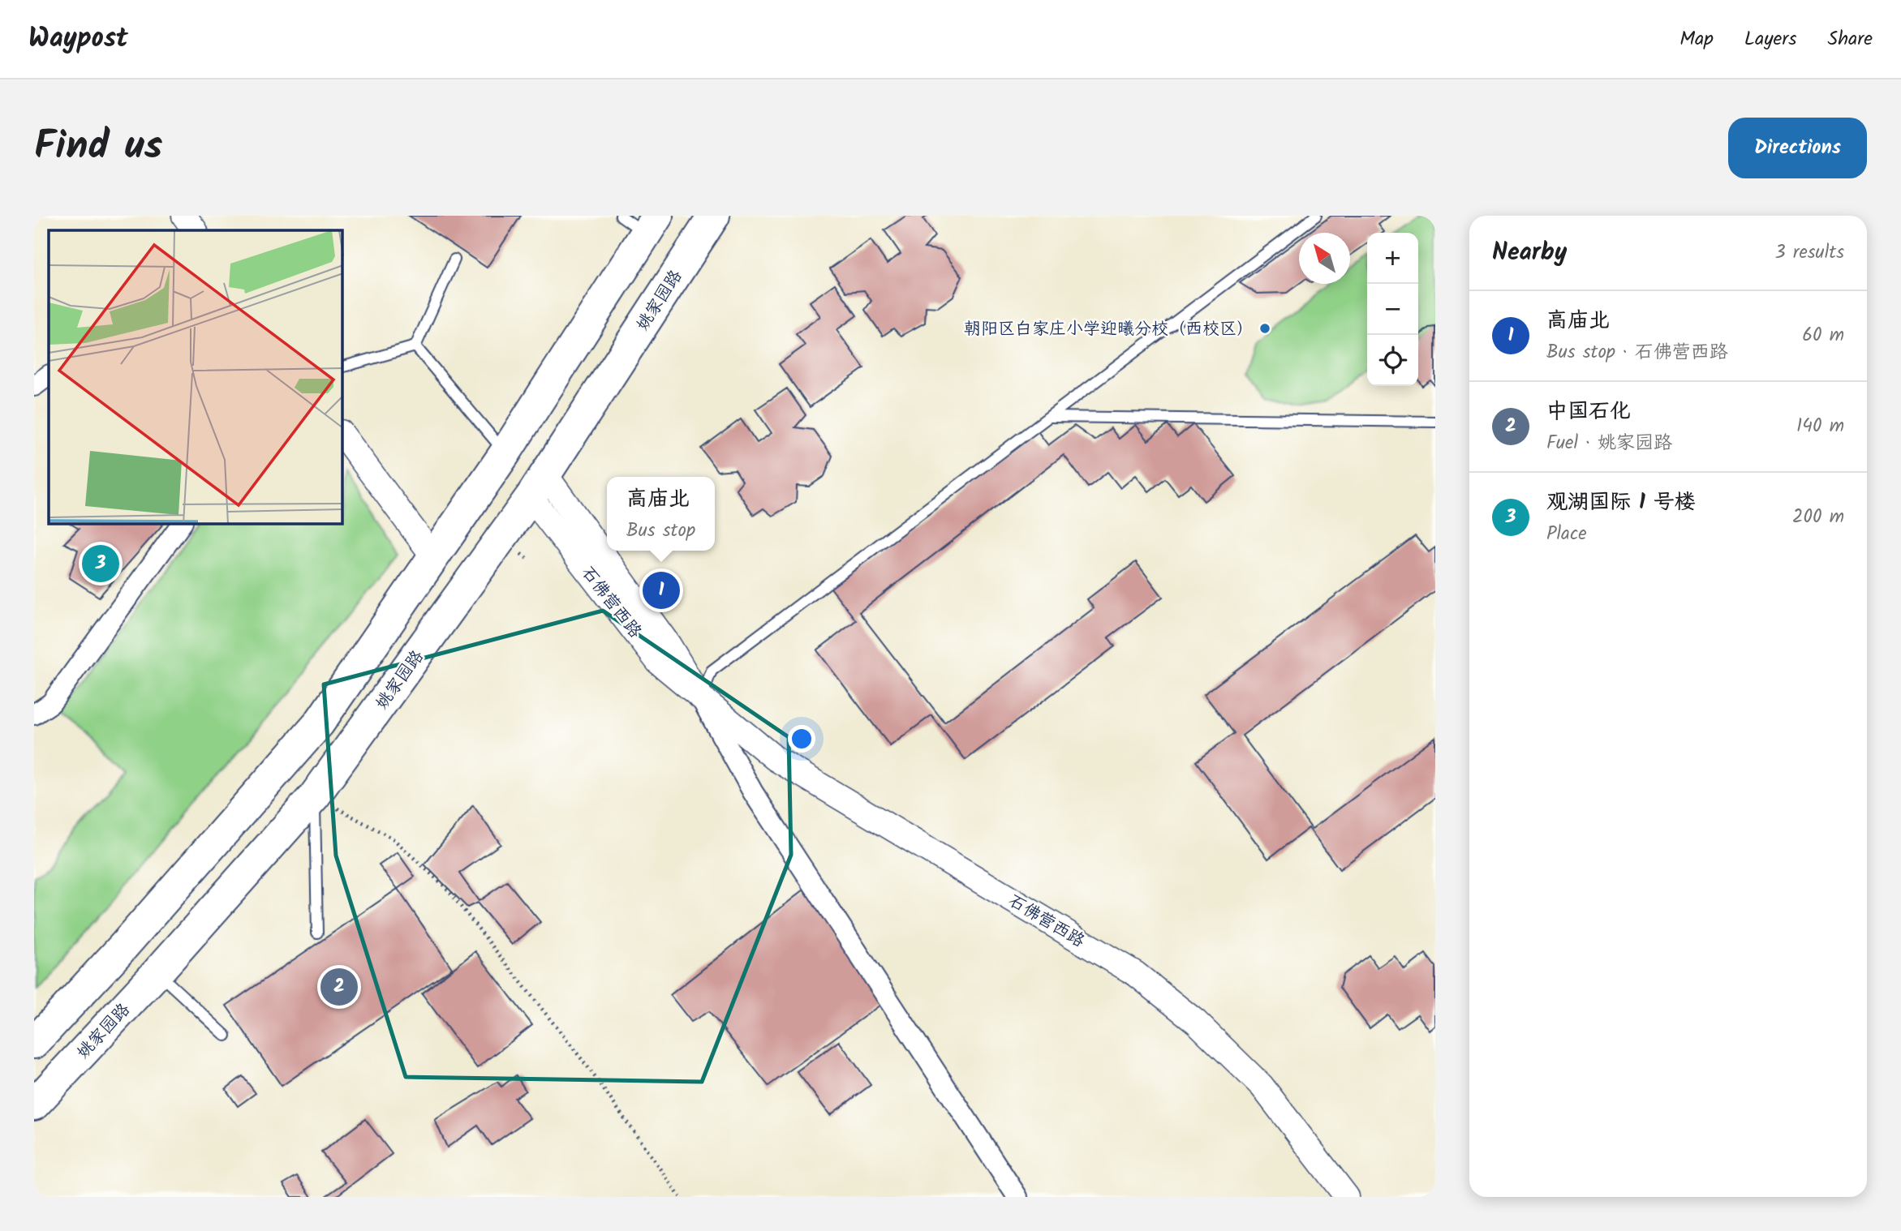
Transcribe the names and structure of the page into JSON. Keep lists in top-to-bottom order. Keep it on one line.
{"streets":{"main road":["姚家园路"],"street":["石佛营西路"]},"crossings":[["姚家园路","石佛营西路"]],"places":["朝阳区白家庄小学迎曦分校（西校区）"],"north":"top left","page":{"header":"Waypost","nav":["Map","Layers","Share"],"title":"Find us","buttons":"Directions","heading":["Nearby","3 results"],"map_buttons":["+","−"],"list":[{"mark":"1","name":"高庙北","note":"Bus stop · 石佛营西路","value":"60 m"},{"mark":"2","name":"中国石化","note":"Fuel · 姚家园路","value":"140 m"},{"mark":"3","name":"观湖国际 1 号楼","note":"Place","value":"200 m"}],"popup":["高庙北","Bus stop"],"pins":["3","1","2"]}}
